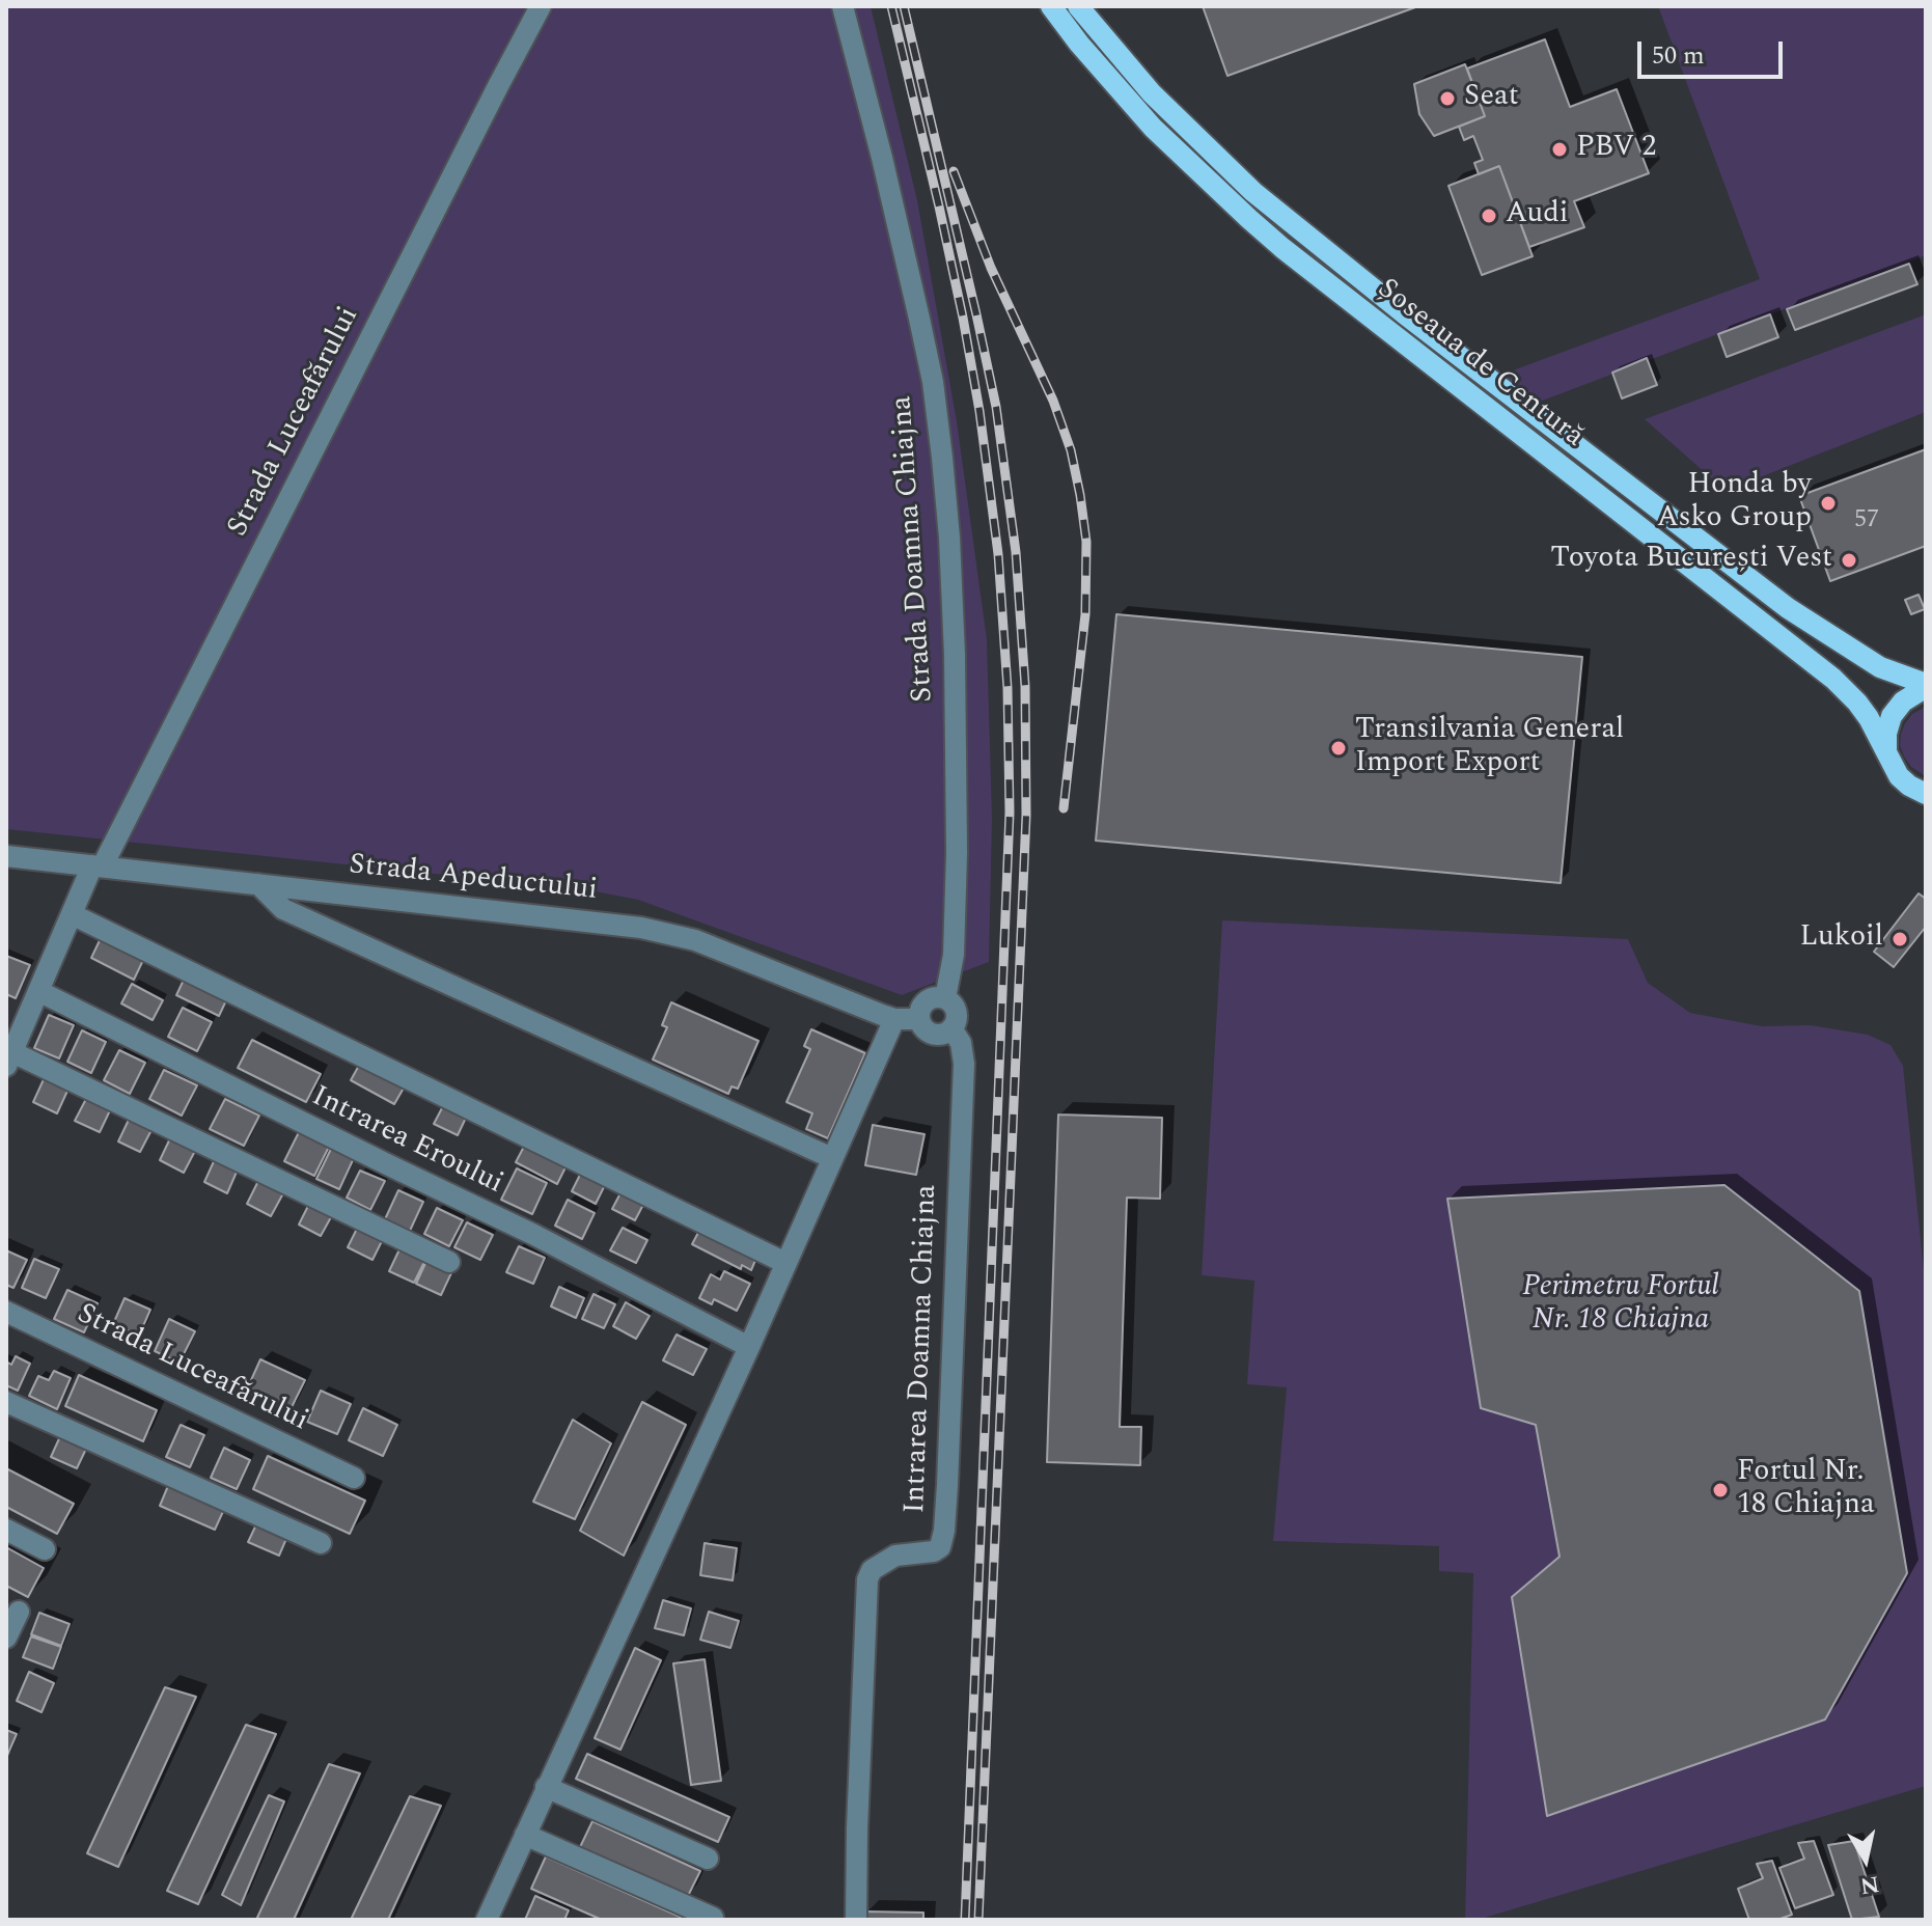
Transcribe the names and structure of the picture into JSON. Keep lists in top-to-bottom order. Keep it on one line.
{"streets":{"main road":["Șoseaua de Centură"],"street":["Strada Luceafărului","Strada Doamna Chiajna","Strada Apeductului","Intrarea Eroului","Intrarea Doamna Chiajna"]},"crossings":[["Strada Luceafărului","Strada Apeductului"],["Strada Luceafărului","Intrarea Eroului"],["Strada Doamna Chiajna","Strada Apeductului"],["Strada Doamna Chiajna","Intrarea Doamna Chiajna"],["Strada Apeductului","Intrarea Doamna Chiajna"]],"parks":["Perimetru Fortul Nr. 18 Chiajna"],"places":["Seat","PBV 2","Audi","Honda by Asko Group","Toyota București Vest","Transilvania General Import Export","Lukoil","Fortul Nr. 18 Chiajna"],"house_numbers":["57"],"scale_bar":"50 m","north":"bottom"}
